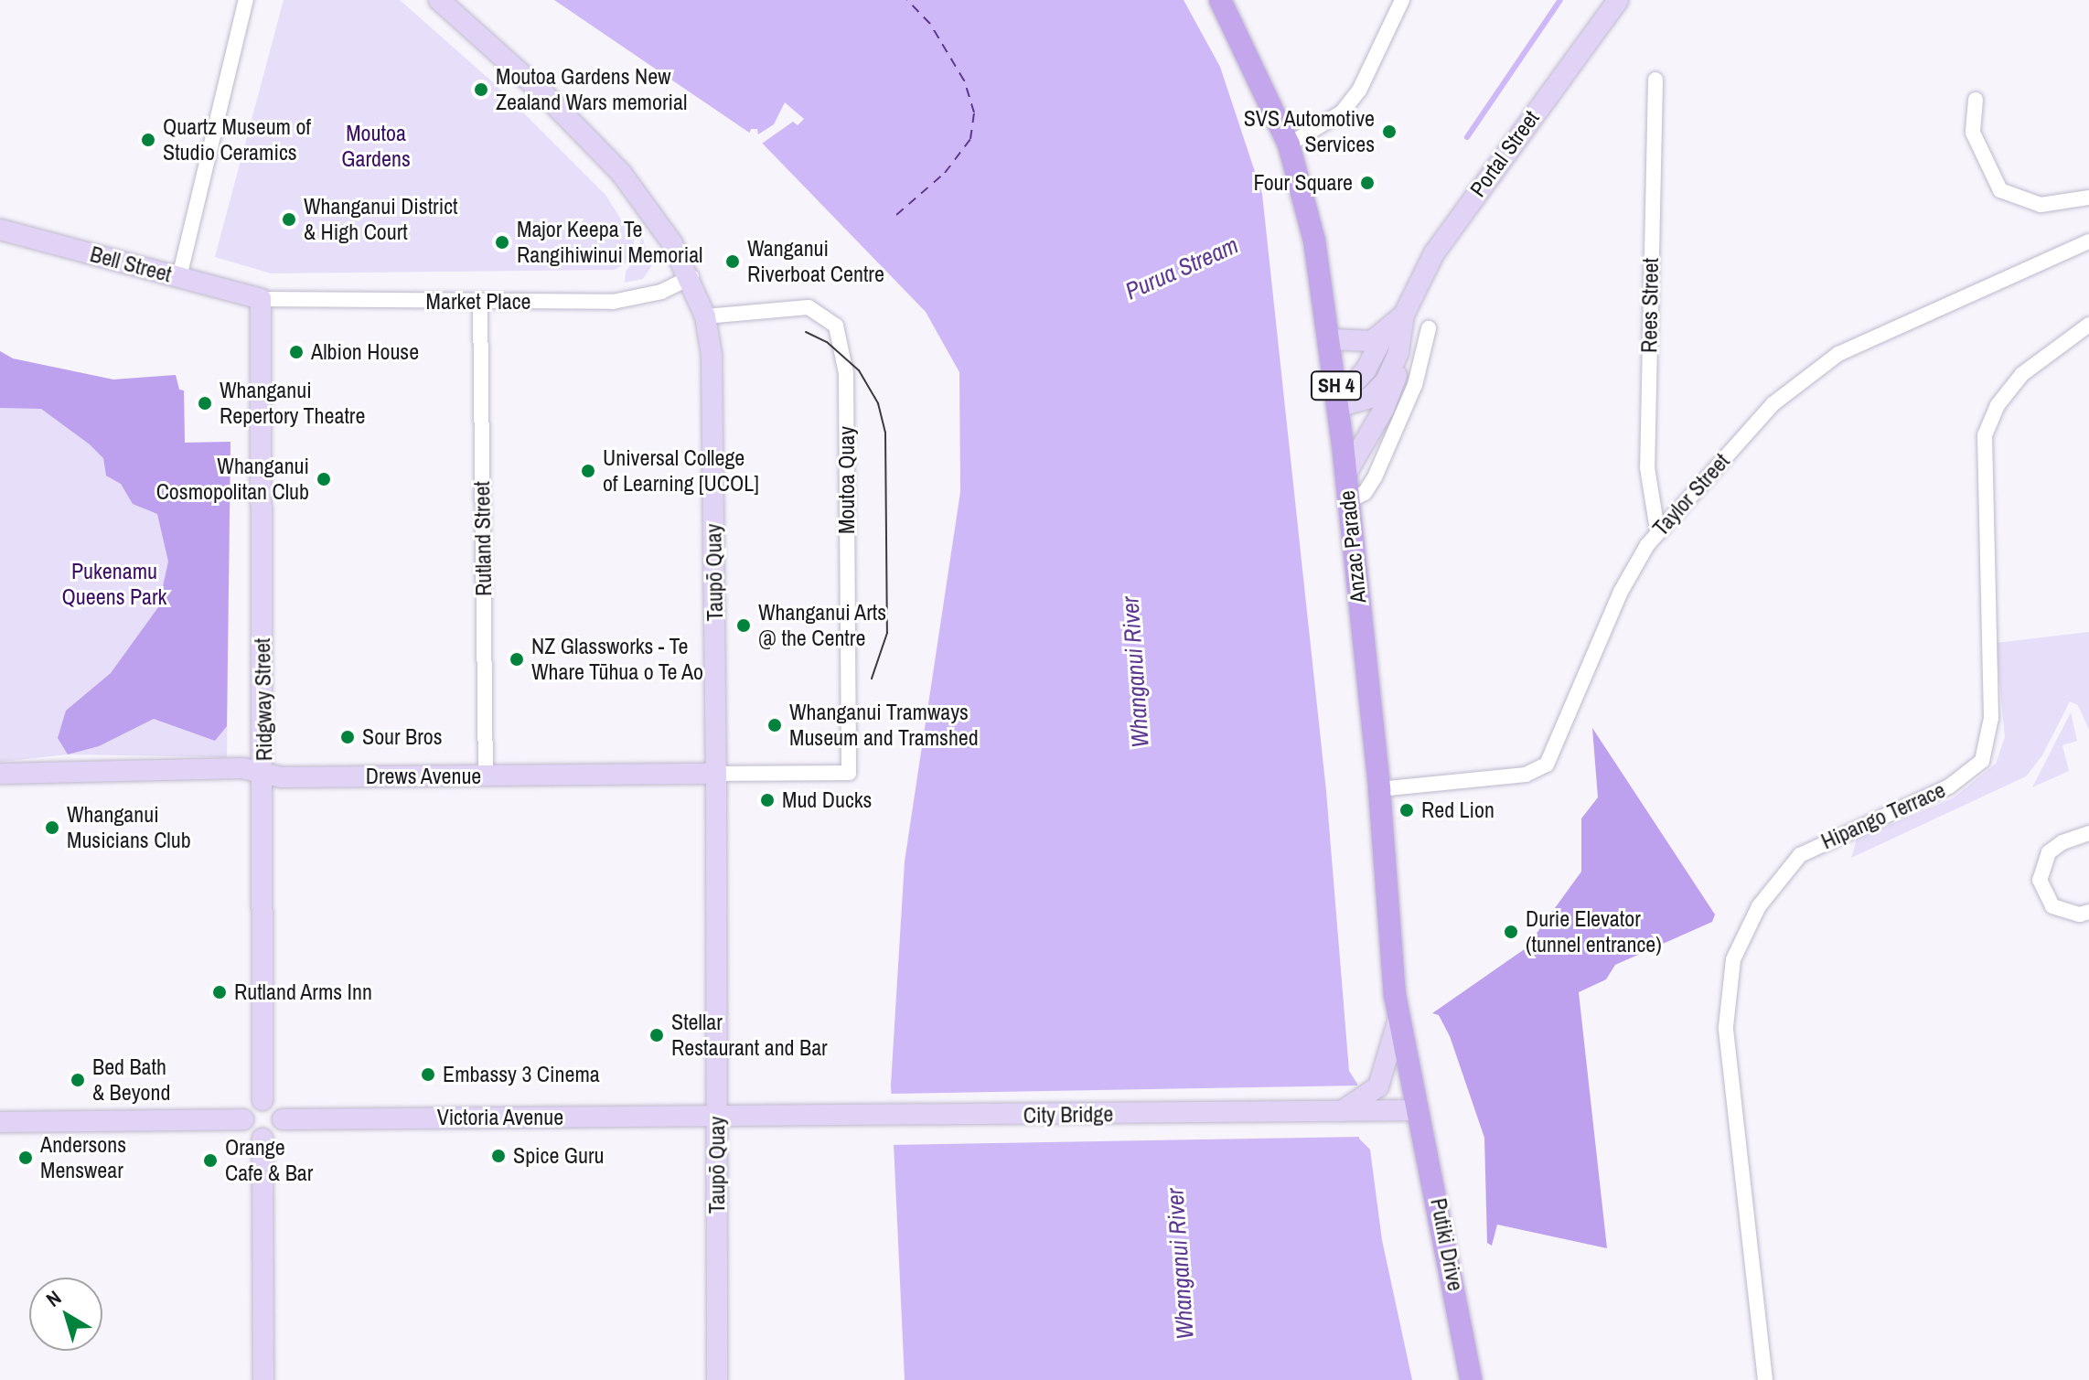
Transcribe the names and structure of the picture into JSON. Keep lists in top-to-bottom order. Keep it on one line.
{"streets":{"main road":["SH 4","Anzac Parade","Putiki Drive"],"street":["Portal Street","Bell Street","Market Place","Rees Street","Moutoa Quay","Taylor Street","Rutland Street","Taupō Quay","Ridgway Street","Drews Avenue","Hipango Terrace","City Bridge","Victoria Avenue"]},"crossings":[["Portal Street","Anzac Parade"],["Bell Street","Market Place"],["Bell Street","Ridgway Street"],["Market Place","Rutland Street"],["Market Place","Taupō Quay"],["Market Place","Ridgway Street"],["Rees Street","Taylor Street"],["Moutoa Quay","Taupō Quay"],["Moutoa Quay","Drews Avenue"],["Taylor Street","Anzac Parade"],["Rutland Street","Drews Avenue"],["Anzac Parade","City Bridge"],["Anzac Parade","Putiki Drive"],["Taupō Quay","Drews Avenue"],["Taupō Quay","City Bridge"],["Taupō Quay","Victoria Avenue"],["Ridgway Street","Drews Avenue"],["Ridgway Street","Victoria Avenue"],["City Bridge","Victoria Avenue"],["City Bridge","Putiki Drive"]],"water":["Purua Stream","Whanganui River"],"parks":["Moutoa Gardens","Pukenamu Queens Park"],"places":["Moutoa Gardens New Zealand Wars memorial","SVS Automotive Services","Quartz Museum of Studio Ceramics","Four Square","Whanganui District & High Court","Major Keepa Te Rangihiwinui Memorial","Wanganui Riverboat Centre","Albion House","Whanganui Repertory Theatre","Universal College of Learning [UCOL]","Whanganui Cosmopolitan Club","Whanganui Arts @ the Centre","NZ Glassworks - Te Whare Tūhua o Te Ao","Whanganui Tramways Museum and Tramshed","Sour Bros","Mud Ducks","Red Lion","Whanganui Musicians Club","Durie Elevator (tunnel entrance)","Rutland Arms Inn","Stellar Restaurant and Bar","Embassy 3 Cinema","Bed Bath & Beyond","Spice Guru","Andersons Menswear","Orange Cafe & Bar"],"north":"top left"}
